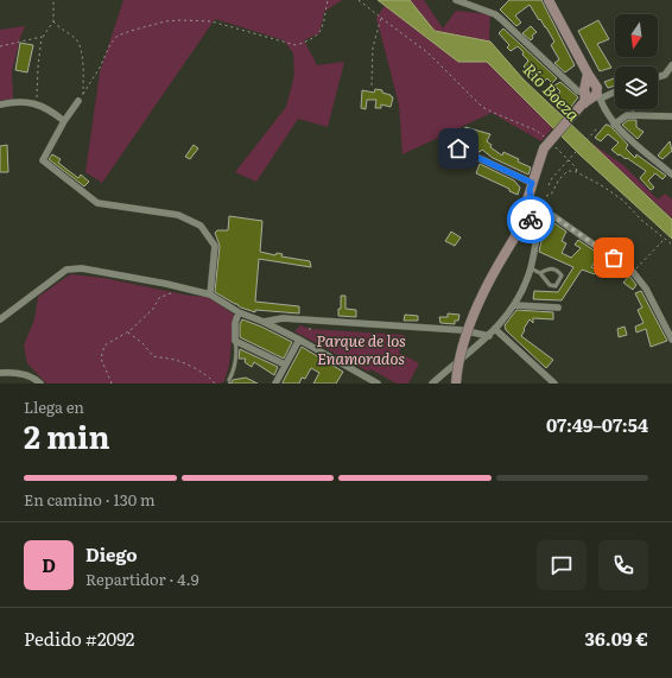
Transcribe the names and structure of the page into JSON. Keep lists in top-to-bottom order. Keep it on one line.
{"water":["Río Boeza"],"parks":["Parque de los Enamorados"],"north":"bottom","page":{"heading":["2 min","Llega en","07:49–07:54"],"panel":["Diego","Repartidor · 4.9","Pedido #2092","36.09 €"],"bar":"En camino · 130 m","round":"D"}}
